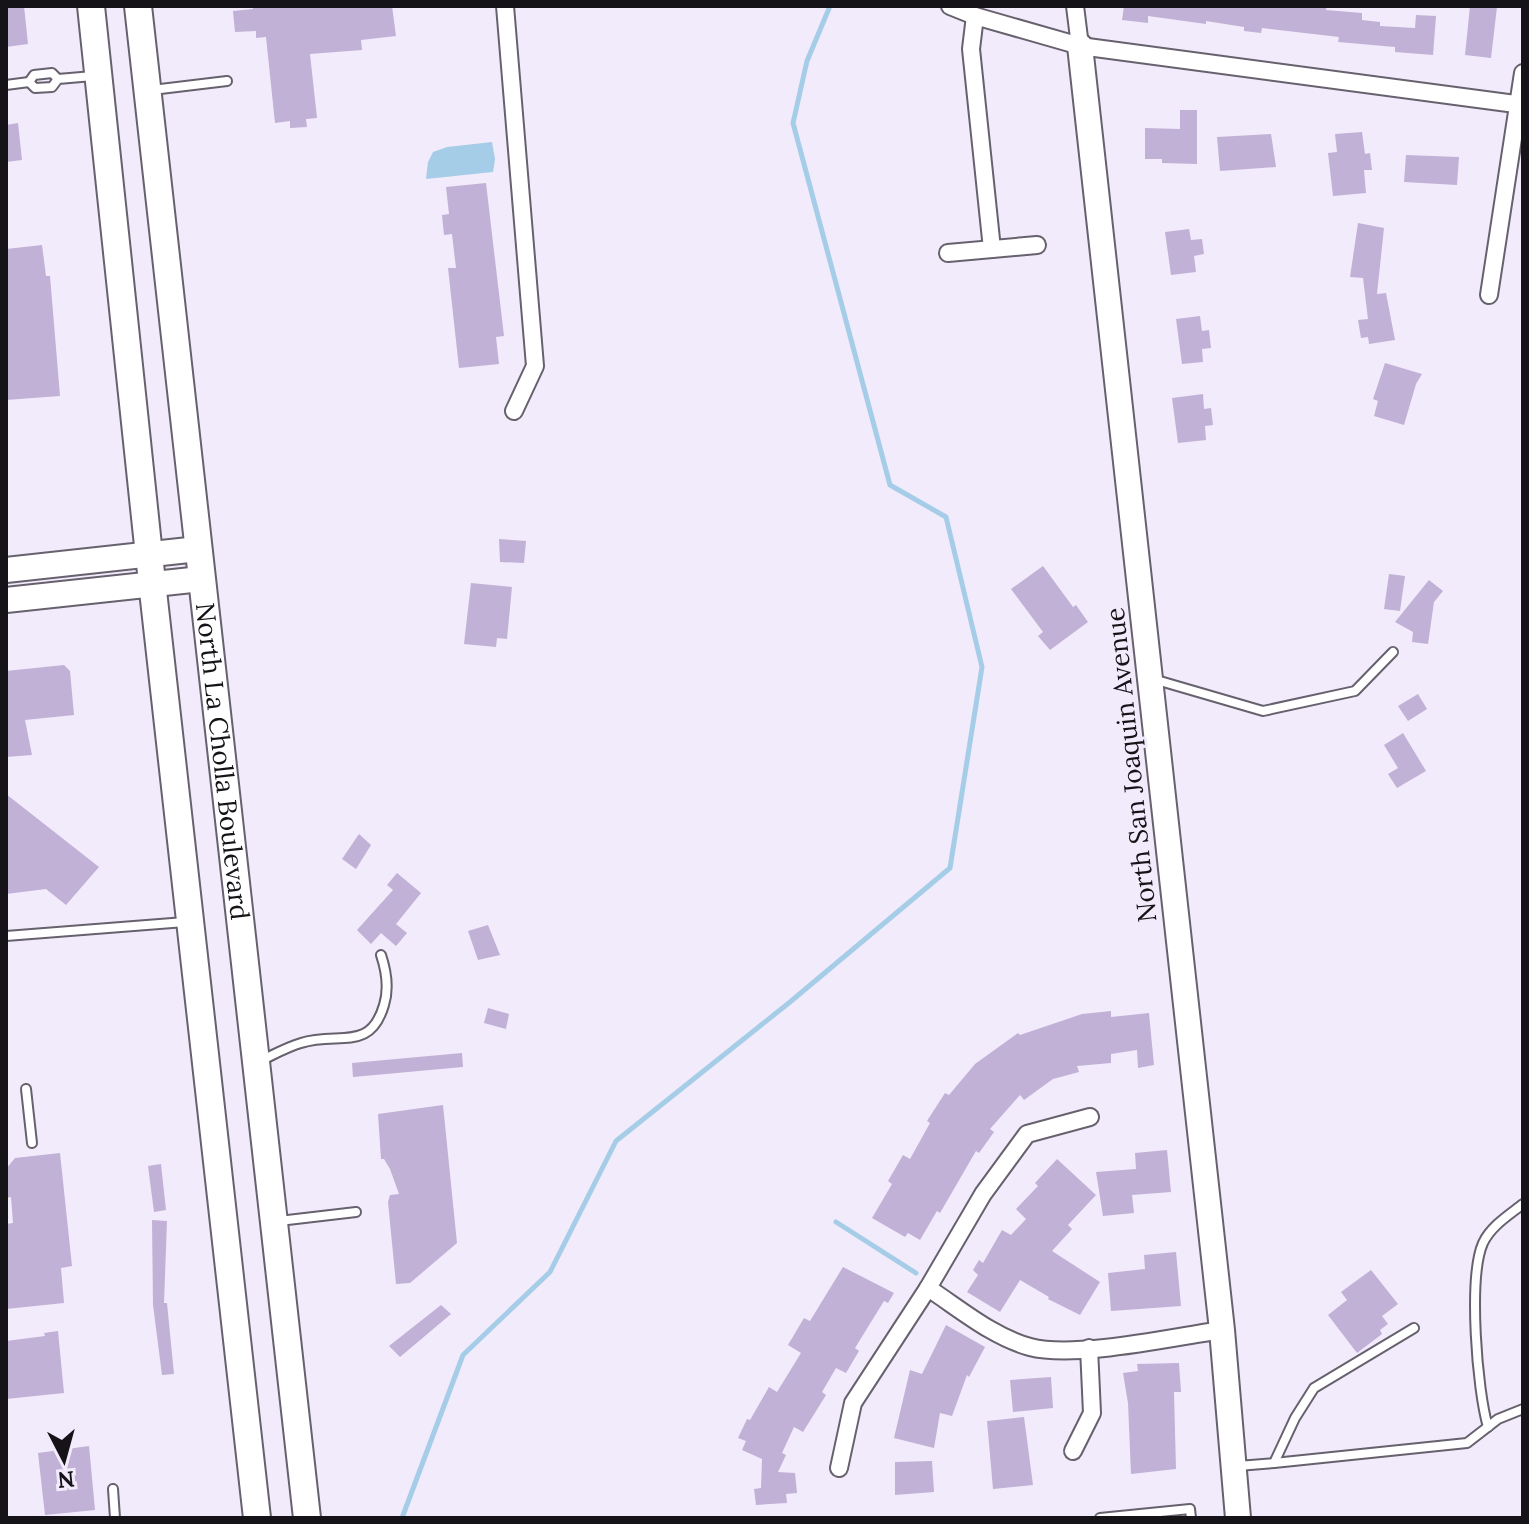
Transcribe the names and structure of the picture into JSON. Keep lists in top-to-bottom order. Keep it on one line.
{"streets":{"main road":["North La Cholla Boulevard"],"street":["North San Joaquin Avenue"]},"north":"bottom"}
